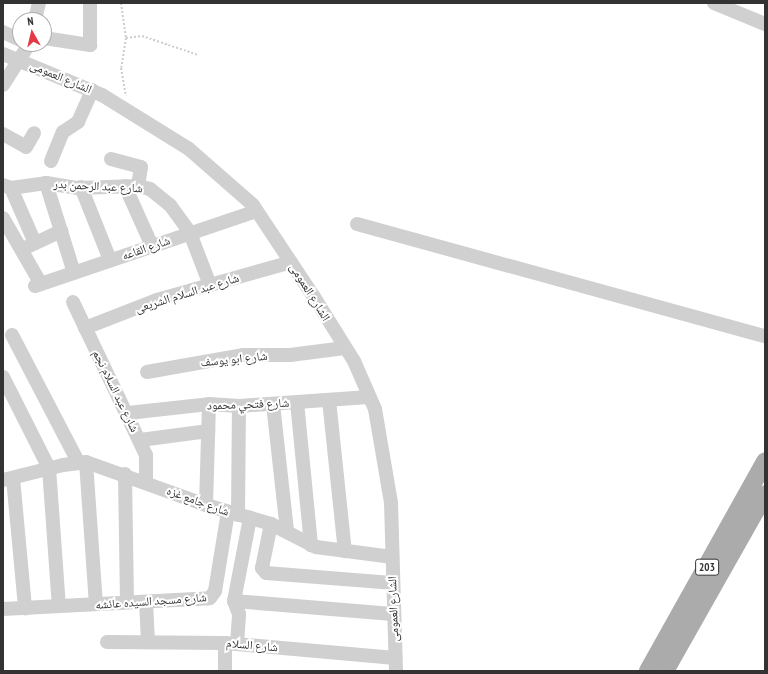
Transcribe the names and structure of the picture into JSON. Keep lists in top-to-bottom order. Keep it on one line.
{"streets":{"main road":["203"],"street":["الشارع العمومى","شارع عبد الرحمن بدر","شارع القاعه","شارع عبد السلام الشريعى","شارع ابو يوسف","شارع عبد السلام نجم","شارع فتحي محمود","شارع جامع غزه","شارع مسجد السيده عائشه","شارع السلام"]},"crossings":[["الشارع العمومى","شارع القاعه"],["الشارع العمومى","شارع عبد السلام الشريعى"],["الشارع العمومى","شارع ابو يوسف"],["الشارع العمومى","شارع فتحي محمود"],["الشارع العمومى","شارع جامع غزه"],["الشارع العمومى","شارع السلام"],["شارع عبد الرحمن بدر","شارع القاعه"],["شارع عبد الرحمن بدر","شارع عبد السلام الشريعى"],["شارع عبد السلام الشريعى","شارع عبد السلام نجم"],["شارع عبد السلام نجم","شارع فتحي محمود"],["شارع عبد السلام نجم","شارع جامع غزه"],["شارع جامع غزه","شارع مسجد السيده عائشه"]],"north":"top"}
